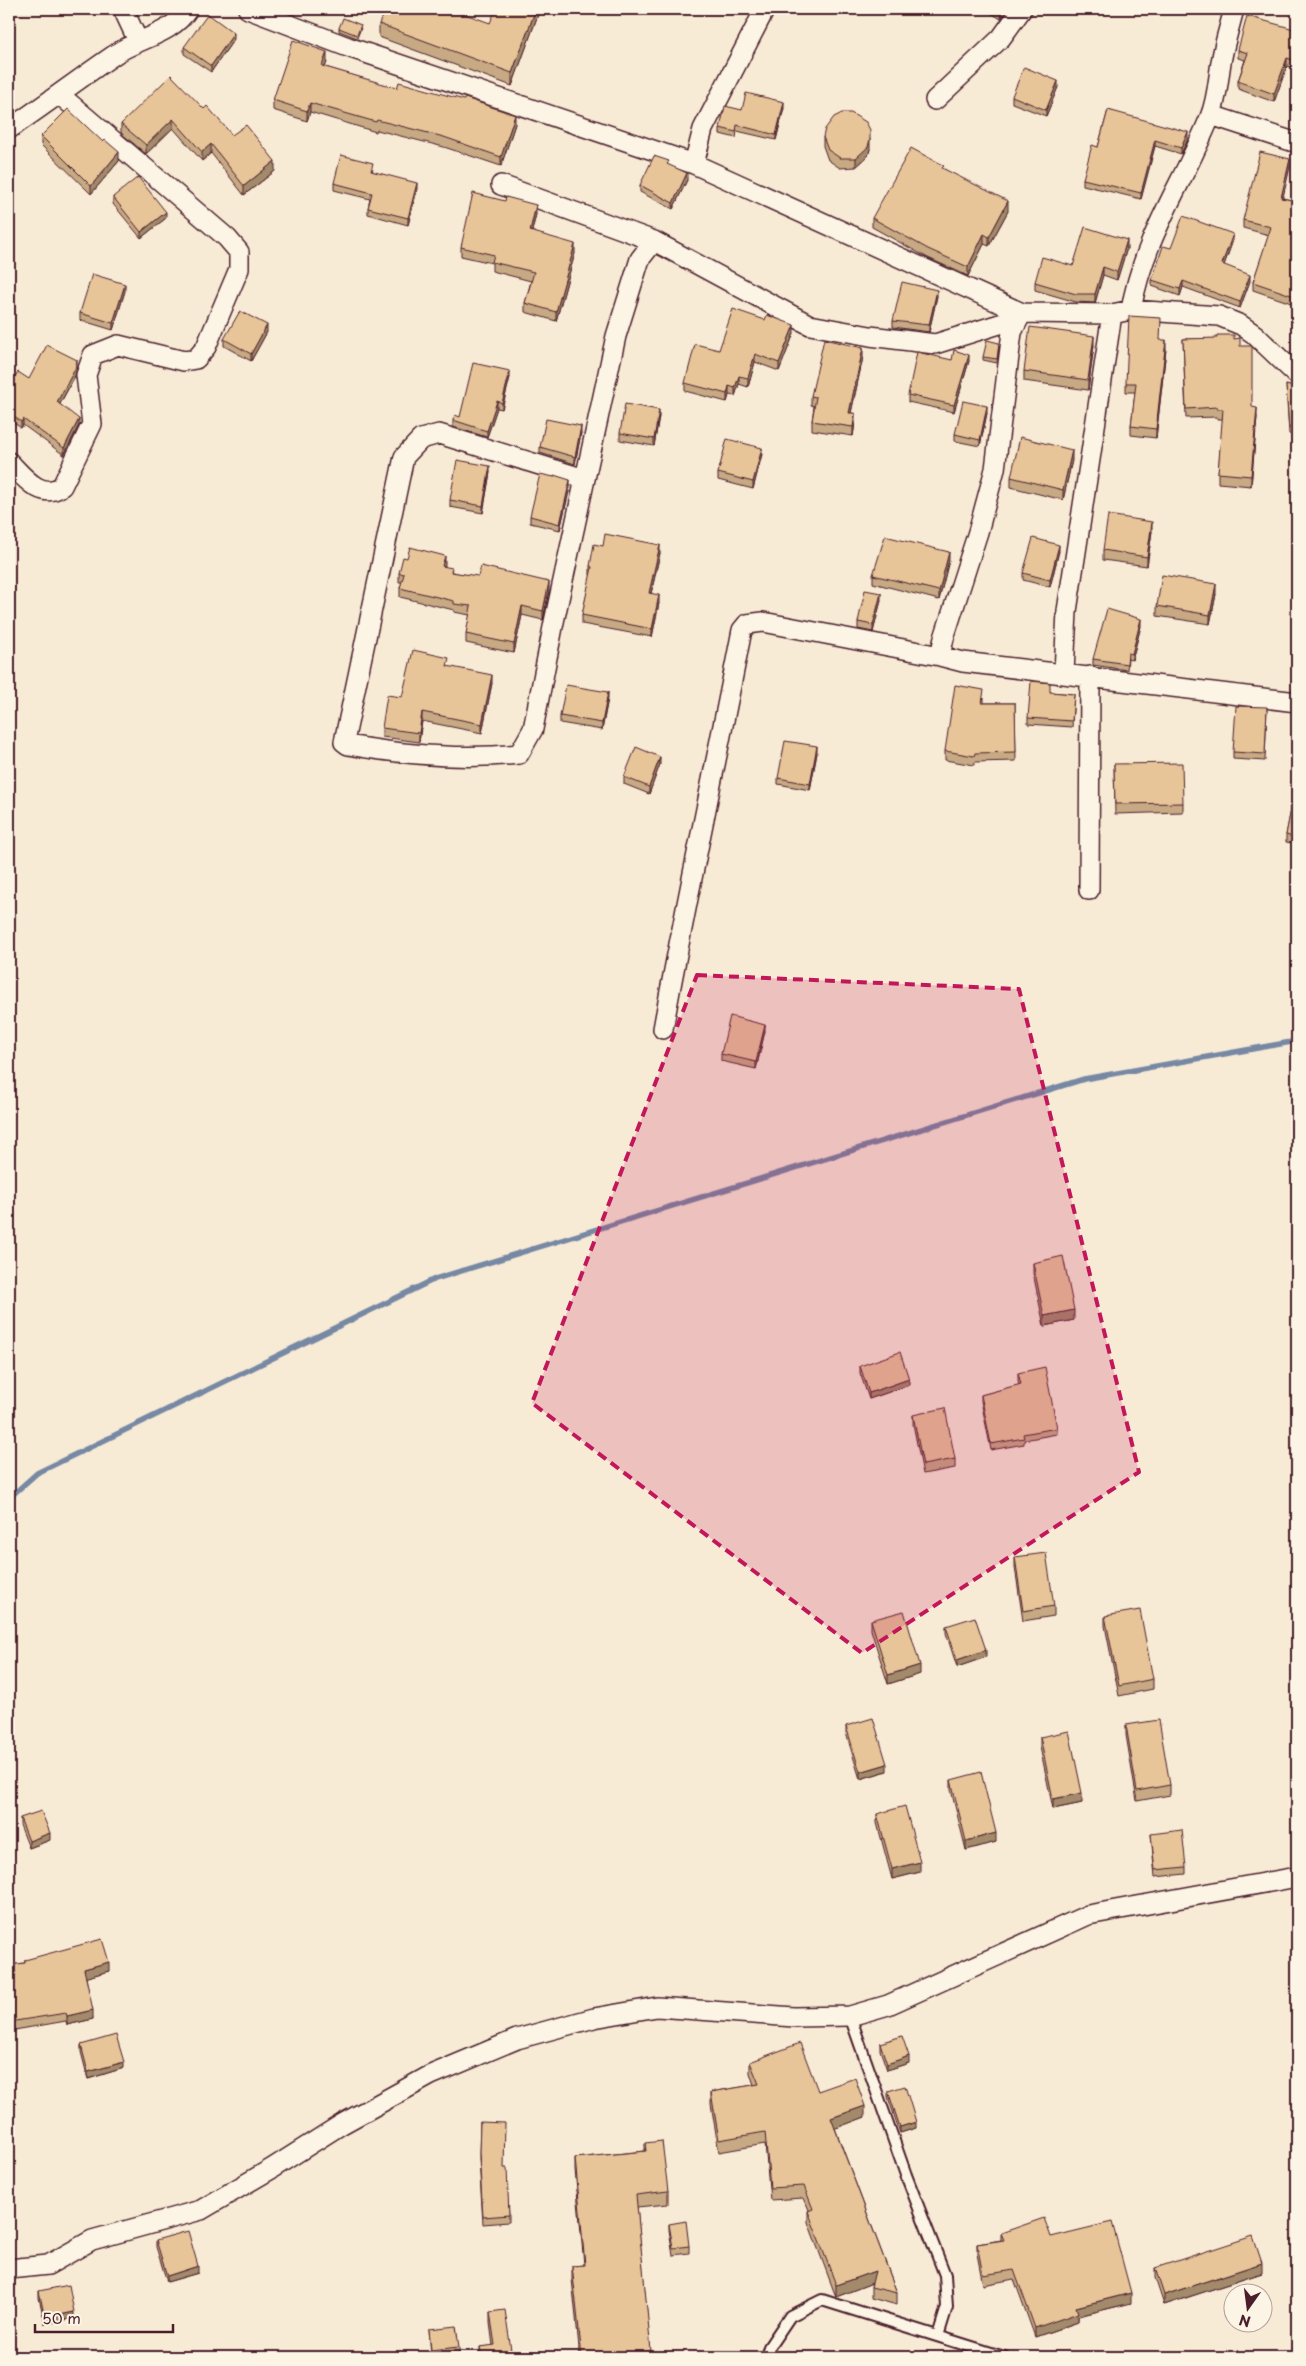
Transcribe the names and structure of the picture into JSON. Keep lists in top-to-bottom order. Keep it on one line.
{"scale_bar":"50 m","north":"bottom"}
